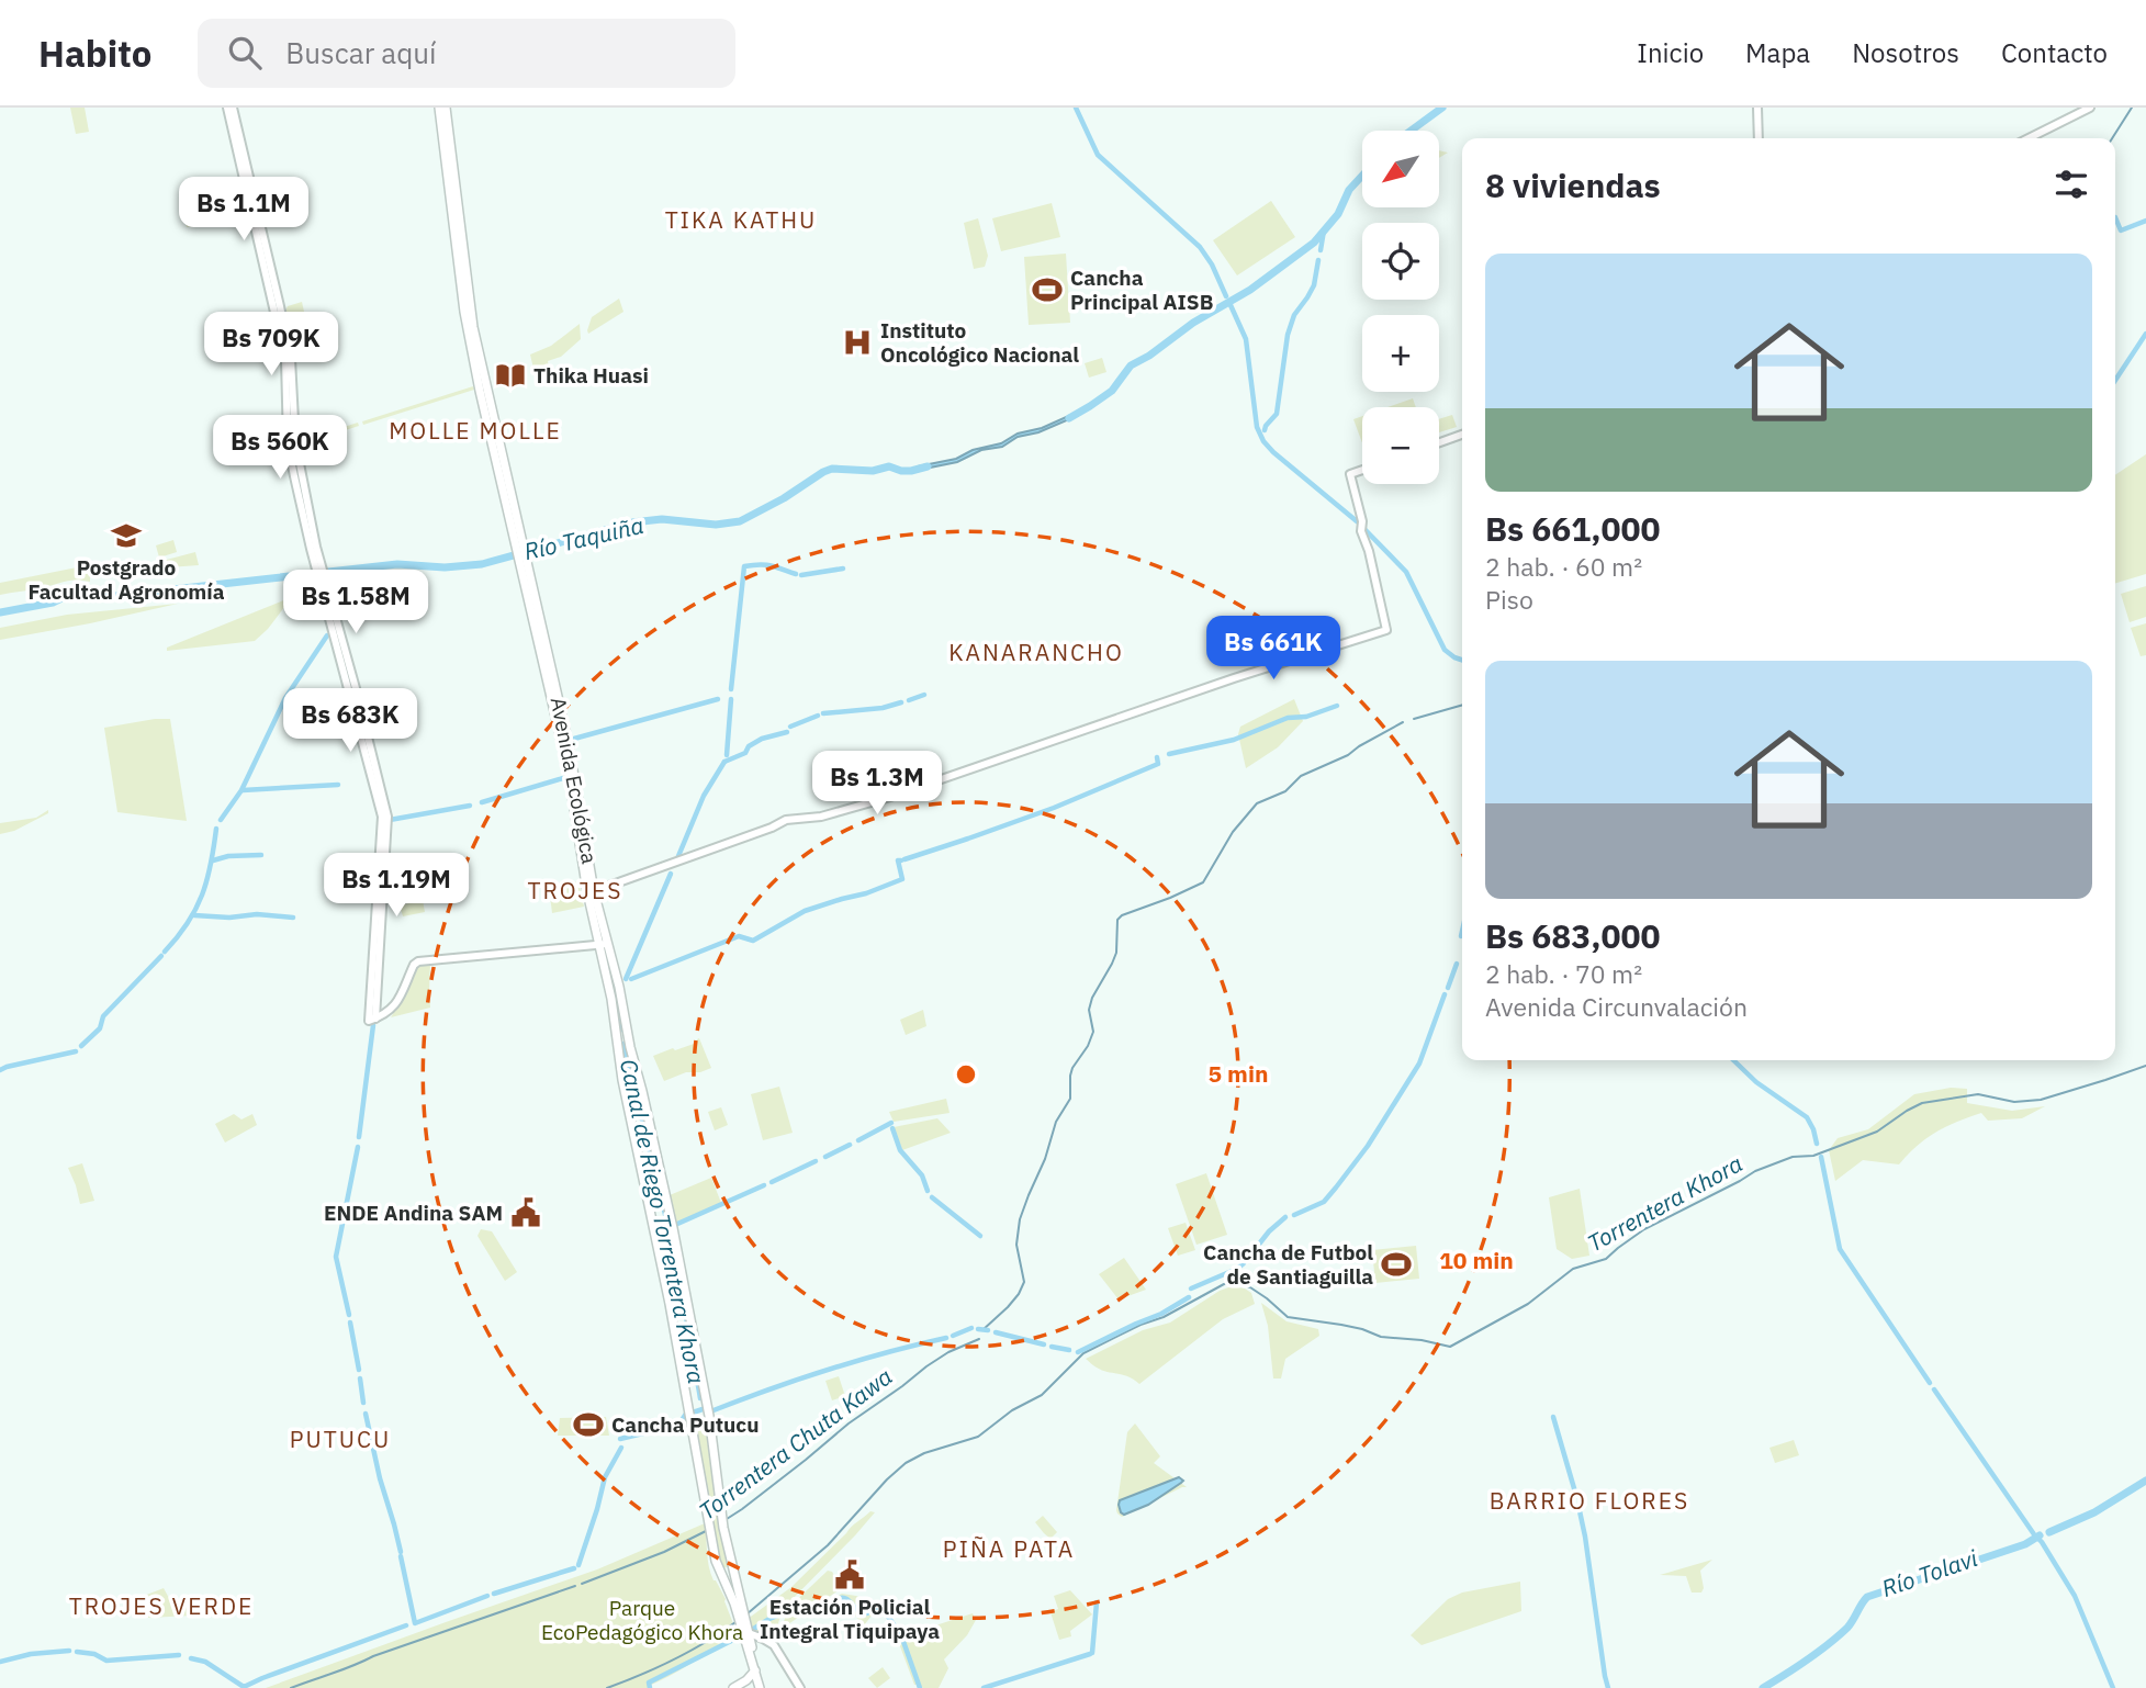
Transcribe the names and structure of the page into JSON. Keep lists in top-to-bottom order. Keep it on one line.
{"streets":{"main road":["Avenida Ecológica"]},"districts":["TIKA KATHU","MOLLE MOLLE","KANARANCHO","TROJES","PUTUCU","BARRIO FLORES","PIÑA PATA","TROJES VERDE"],"water":["Río Taquiña","Torrentera Khora","Canal de Riego Torrentera Khora","Torrentera Chuta Kawa","Río Tolavi"],"parks":["Parque EcoPedagógico Khora"],"places":{"sports":["Cancha Principal AISB","Cancha de Futbol de Santiaguilla","Cancha Putucu"],"hospital":["Instituto Oncológico Nacional"],"library":["Thika Huasi"],"school or university":["Postgrado Facultad Agronomía"],"public building":["ENDE Andina SAM","Estación Policial Integral Tiquipaya"]},"north":"bottom left","page":{"header":"Habito","search":"Buscar aquí","nav":["Inicio","Mapa","Nosotros","Contacto"],"map_buttons":["+","−"],"heading":"8 viviendas","price":["Bs 1.1M","Bs 709K","Bs 560K","Bs 1.58M","Bs 661K","Bs 683K","Bs 1.3M","Bs 1.19M"],"list":[{"name":"Bs 661,000","note":"2 hab. · 60 m² · Piso"},{"name":"Bs 683,000","note":"2 hab. · 70 m² · Avenida Circunvalación"}]},"rings":["5 min","10 min"]}
